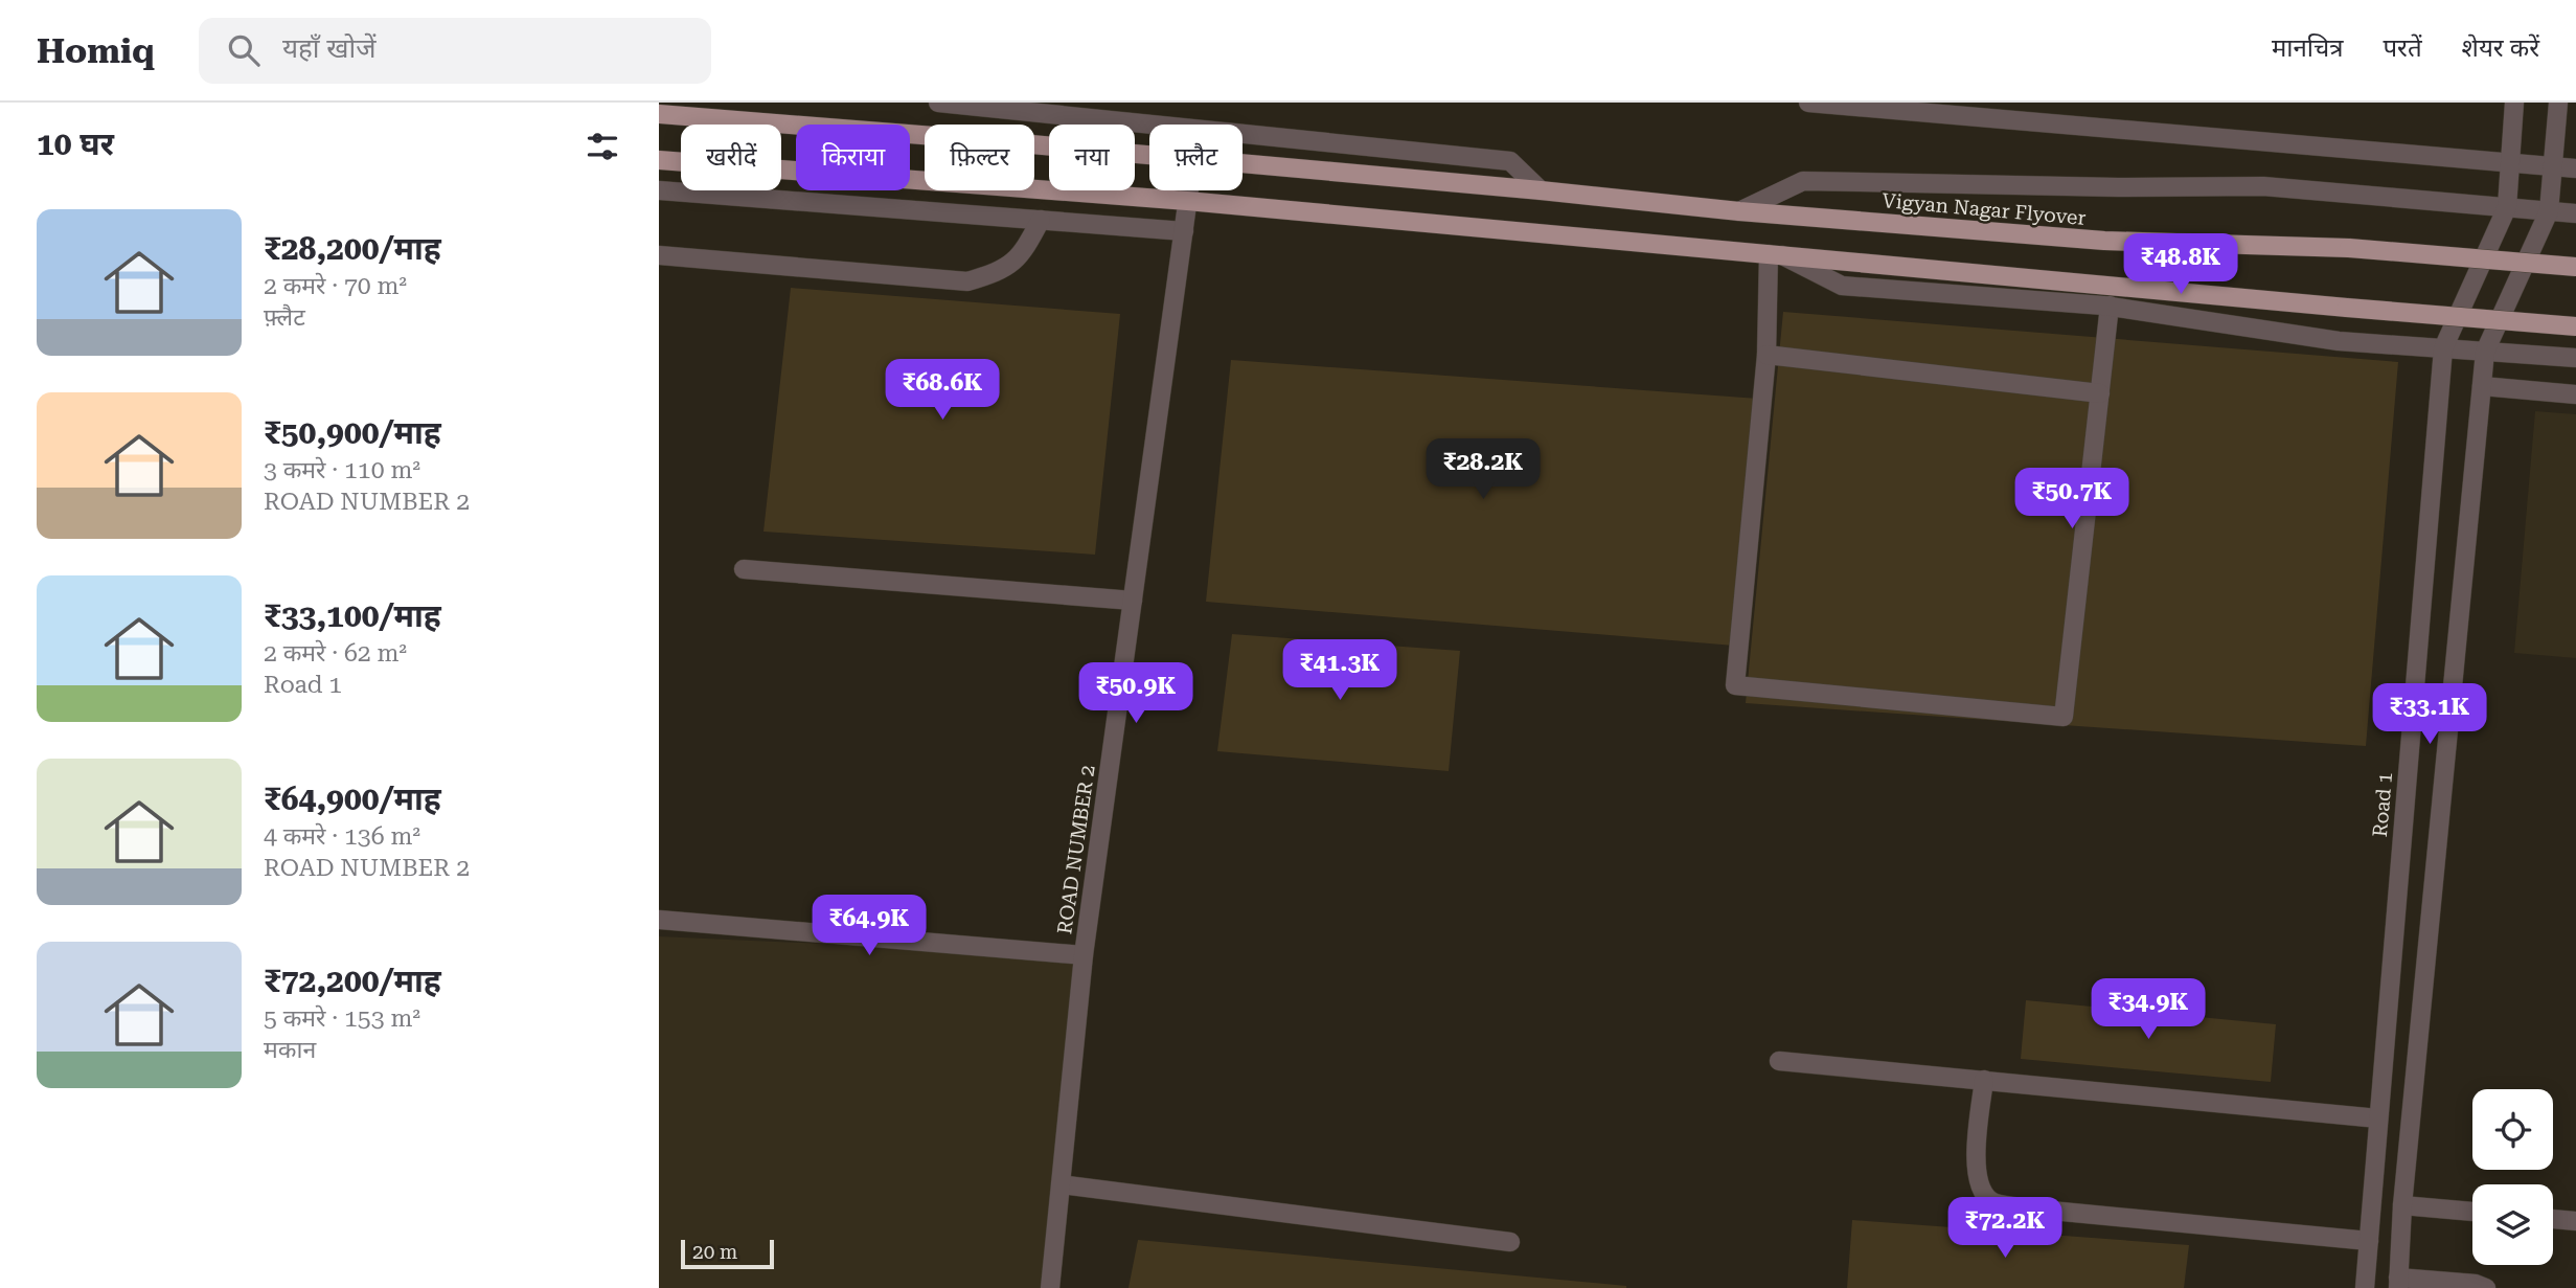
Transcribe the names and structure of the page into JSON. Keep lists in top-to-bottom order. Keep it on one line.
{"streets":{"main road":["Vigyan Nagar Flyover"],"street":["Road 1","ROAD NUMBER 2"]},"scale_bar":"20 m","page":{"header":"Homiq","search":"यहाँ खोजें","nav":["मानचित्र","परतें","शेयर करें"],"heading":"10 घर","chip":["खरीदें","किराया","फ़िल्टर","नया","फ़्लैट"],"list":[{"name":"₹28,200/माह","note":"2 कमरे · 70 m² · फ़्लैट"},{"name":"₹50,900/माह","note":"3 कमरे · 110 m² · ROAD NUMBER 2"},{"name":"₹33,100/माह","note":"2 कमरे · 62 m² · Road 1"},{"name":"₹64,900/माह","note":"4 कमरे · 136 m² · ROAD NUMBER 2"},{"name":"₹72,200/माह","note":"5 कमरे · 153 m² · मकान"}],"price":["₹48.8K","₹68.6K","₹28.2K","₹50.7K","₹41.3K","₹50.9K","₹33.1K","₹64.9K","₹34.9K","₹72.2K"],"scale":"20 m"}}
